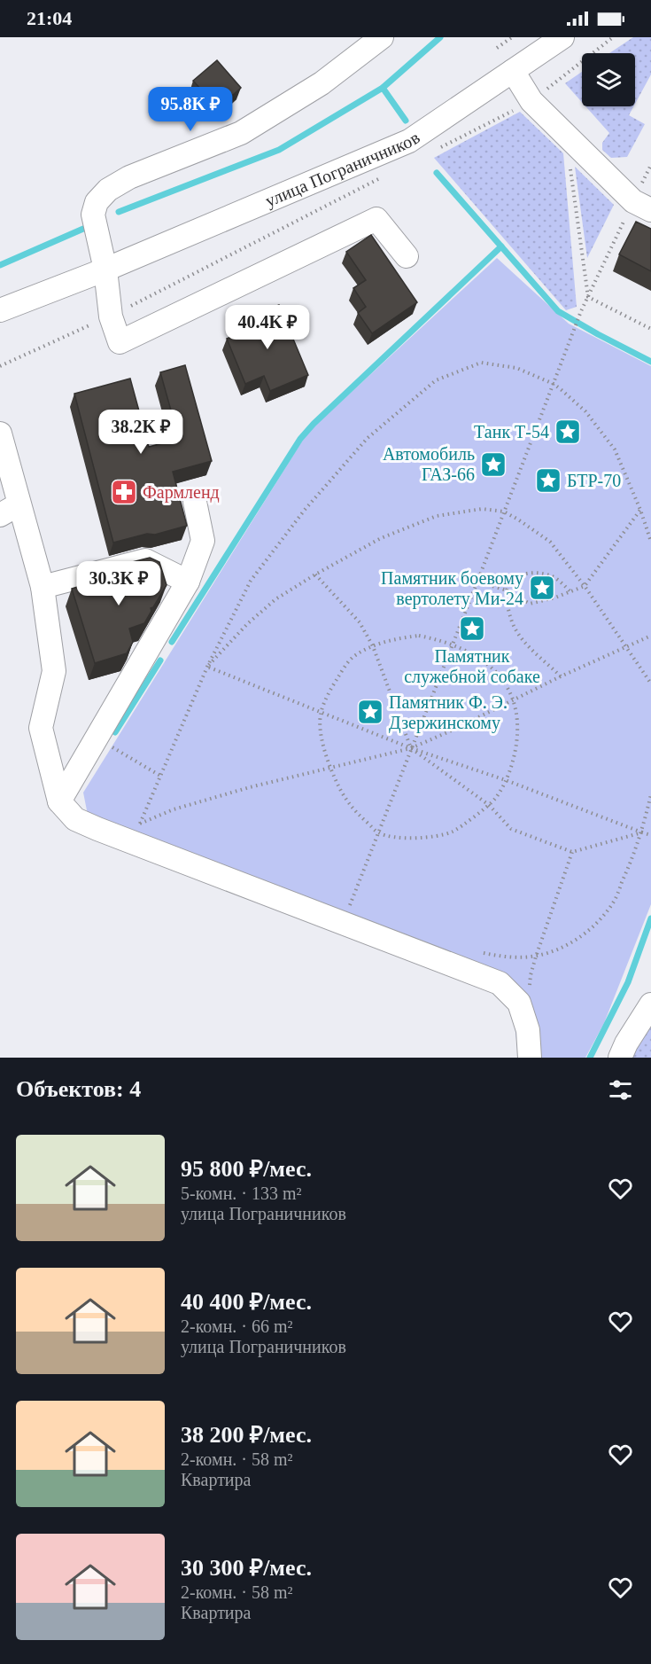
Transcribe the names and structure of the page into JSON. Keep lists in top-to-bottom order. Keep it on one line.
{"streets":{"street":["улица Пограничников"]},"places":{"place":["Танк Т-54","Автомобиль ГАЗ-66","БТР-70","Памятник боевому вертолету Ми-24","Памятник служебной собаке","Памятник Ф. Э. Дзержинскому"],"pharmacy":["Фармленд"]},"page":{"status":"21:04","price":["95.8K ₽","40.4K ₽","38.2K ₽","30.3K ₽"],"heading":"Объектов: 4","list":[{"name":"95 800 ₽/мес.","note":"5-комн. · 133 m² · улица Пограничников"},{"name":"40 400 ₽/мес.","note":"2-комн. · 66 m² · улица Пограничников"},{"name":"38 200 ₽/мес.","note":"2-комн. · 58 m² · Квартира"},{"name":"30 300 ₽/мес.","note":"2-комн. · 58 m² · Квартира"}]}}
